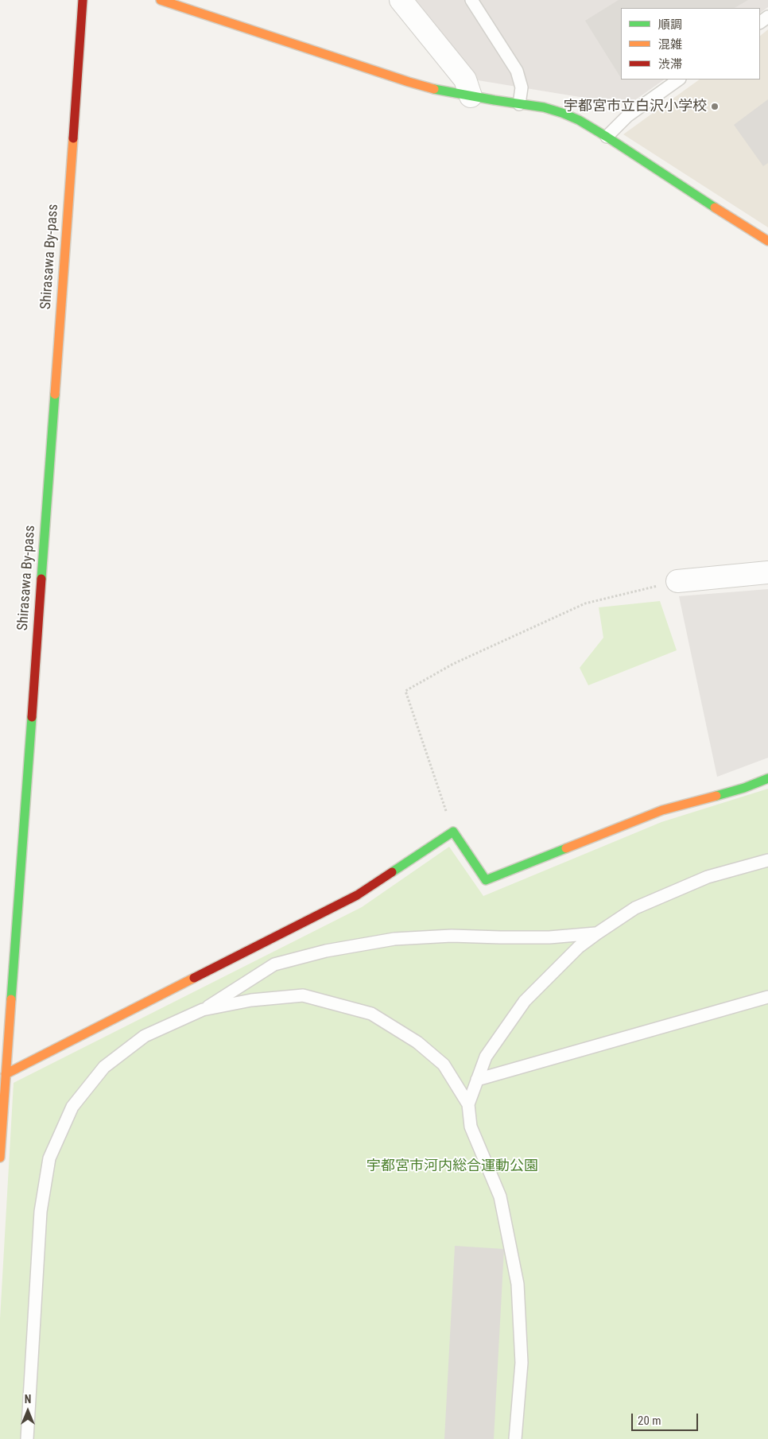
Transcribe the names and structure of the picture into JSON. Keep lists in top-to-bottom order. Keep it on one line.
{"streets":{"street":["Shirasawa By-pass"]},"parks":["宇都宮市河内総合運動公園"],"places":["宇都宮市立白沢小学校"],"legend":["順調","混雑","渋滞"],"scale_bar":"20 m","north":"top"}
